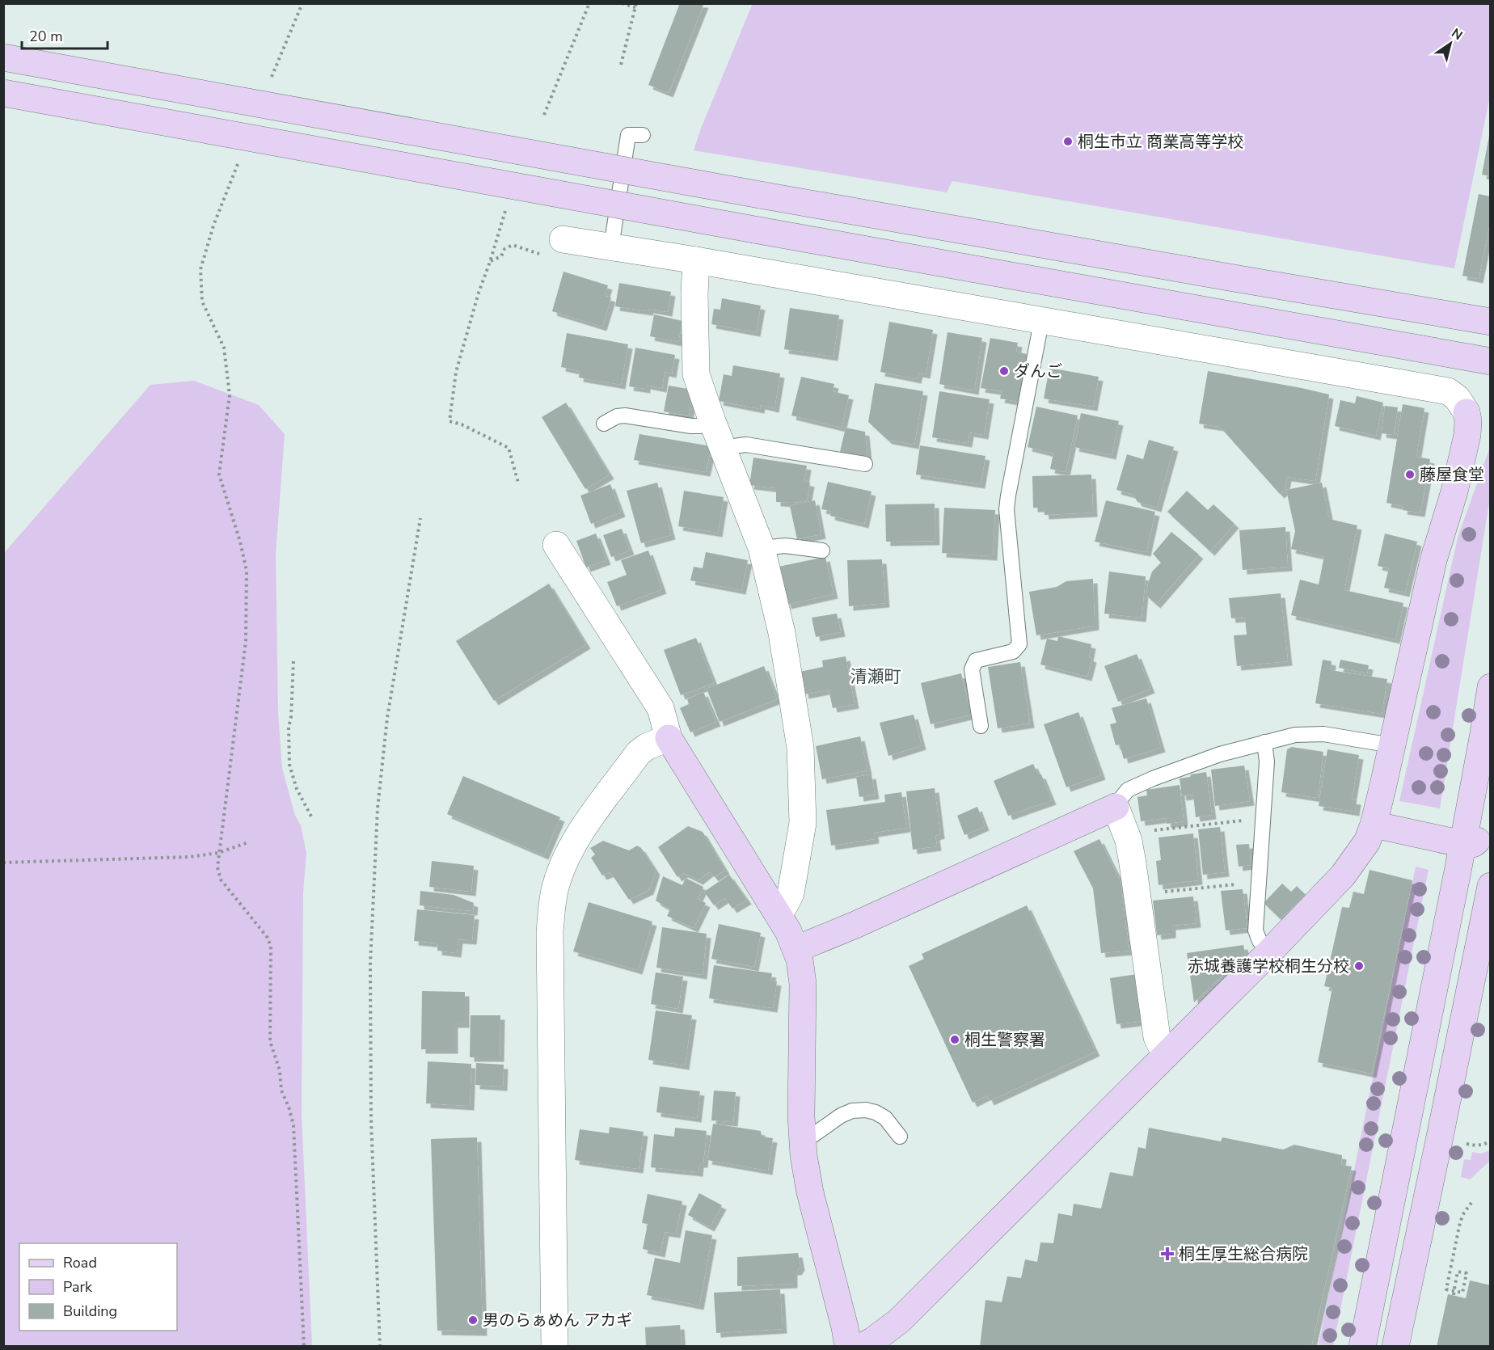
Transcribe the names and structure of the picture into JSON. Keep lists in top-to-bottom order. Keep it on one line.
{"districts":["清瀬町"],"places":{"other":["桐生市立 商業高等学校","ダんご","藤屋食堂","赤城養護学校桐生分校","桐生警察署","男のらぁめん アカギ"],"health":["桐生厚生総合病院"]},"legend":["Road","Park","Building"],"scale_bar":"20 m","north":"top right"}
